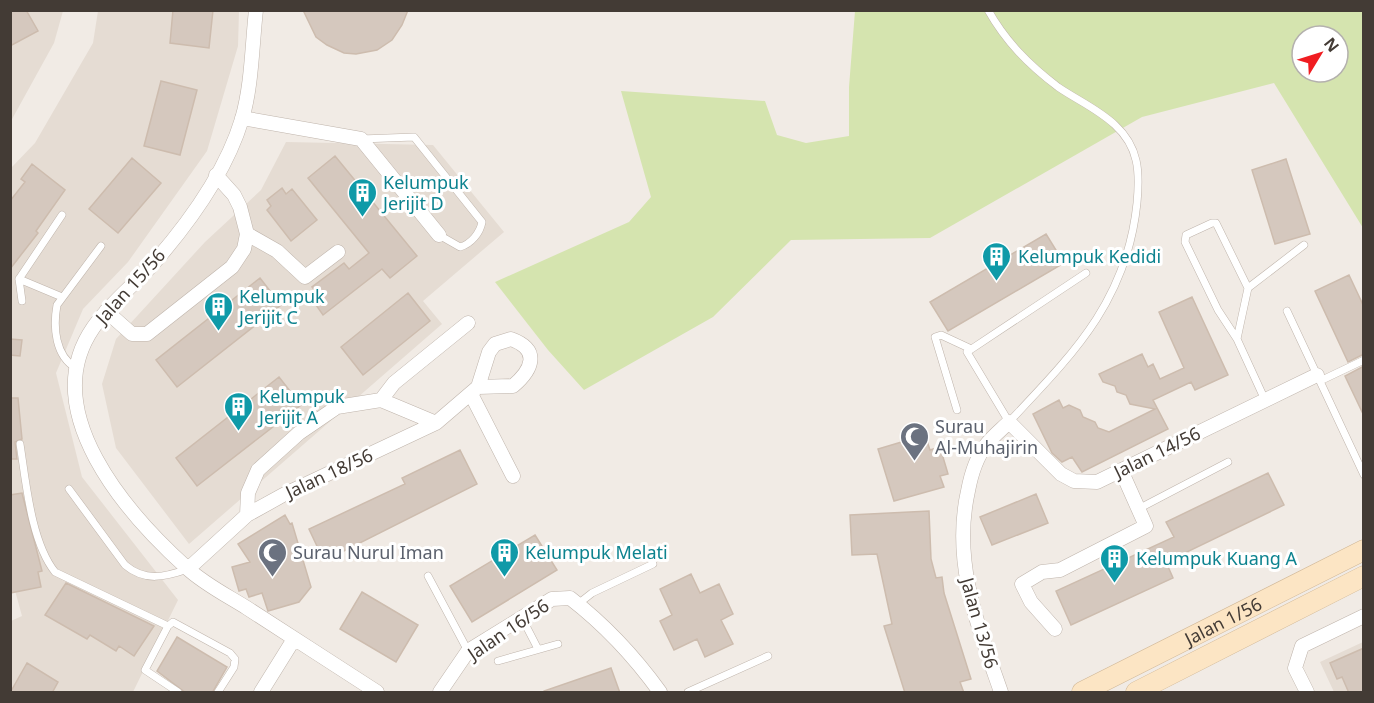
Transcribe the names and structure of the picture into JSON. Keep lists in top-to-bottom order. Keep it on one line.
{"streets":{"main road":["Jalan 1/56"],"street":["Jalan 15/56","Jalan 14/56","Jalan 18/56","Jalan 13/56","Jalan 16/56"]},"crossings":[["Jalan 15/56","Jalan 18/56"],["Jalan 14/56","Jalan 13/56"]],"places":{"building":["Kelumpuk Jerijit D","Kelumpuk Kedidi","Kelumpuk Jerijit C","Kelumpuk Jerijit A","Kelumpuk Melati","Kelumpuk Kuang A"],"mosque":["Surau Al-Muhajirin","Surau Nurul Iman"]},"north":"top right"}
